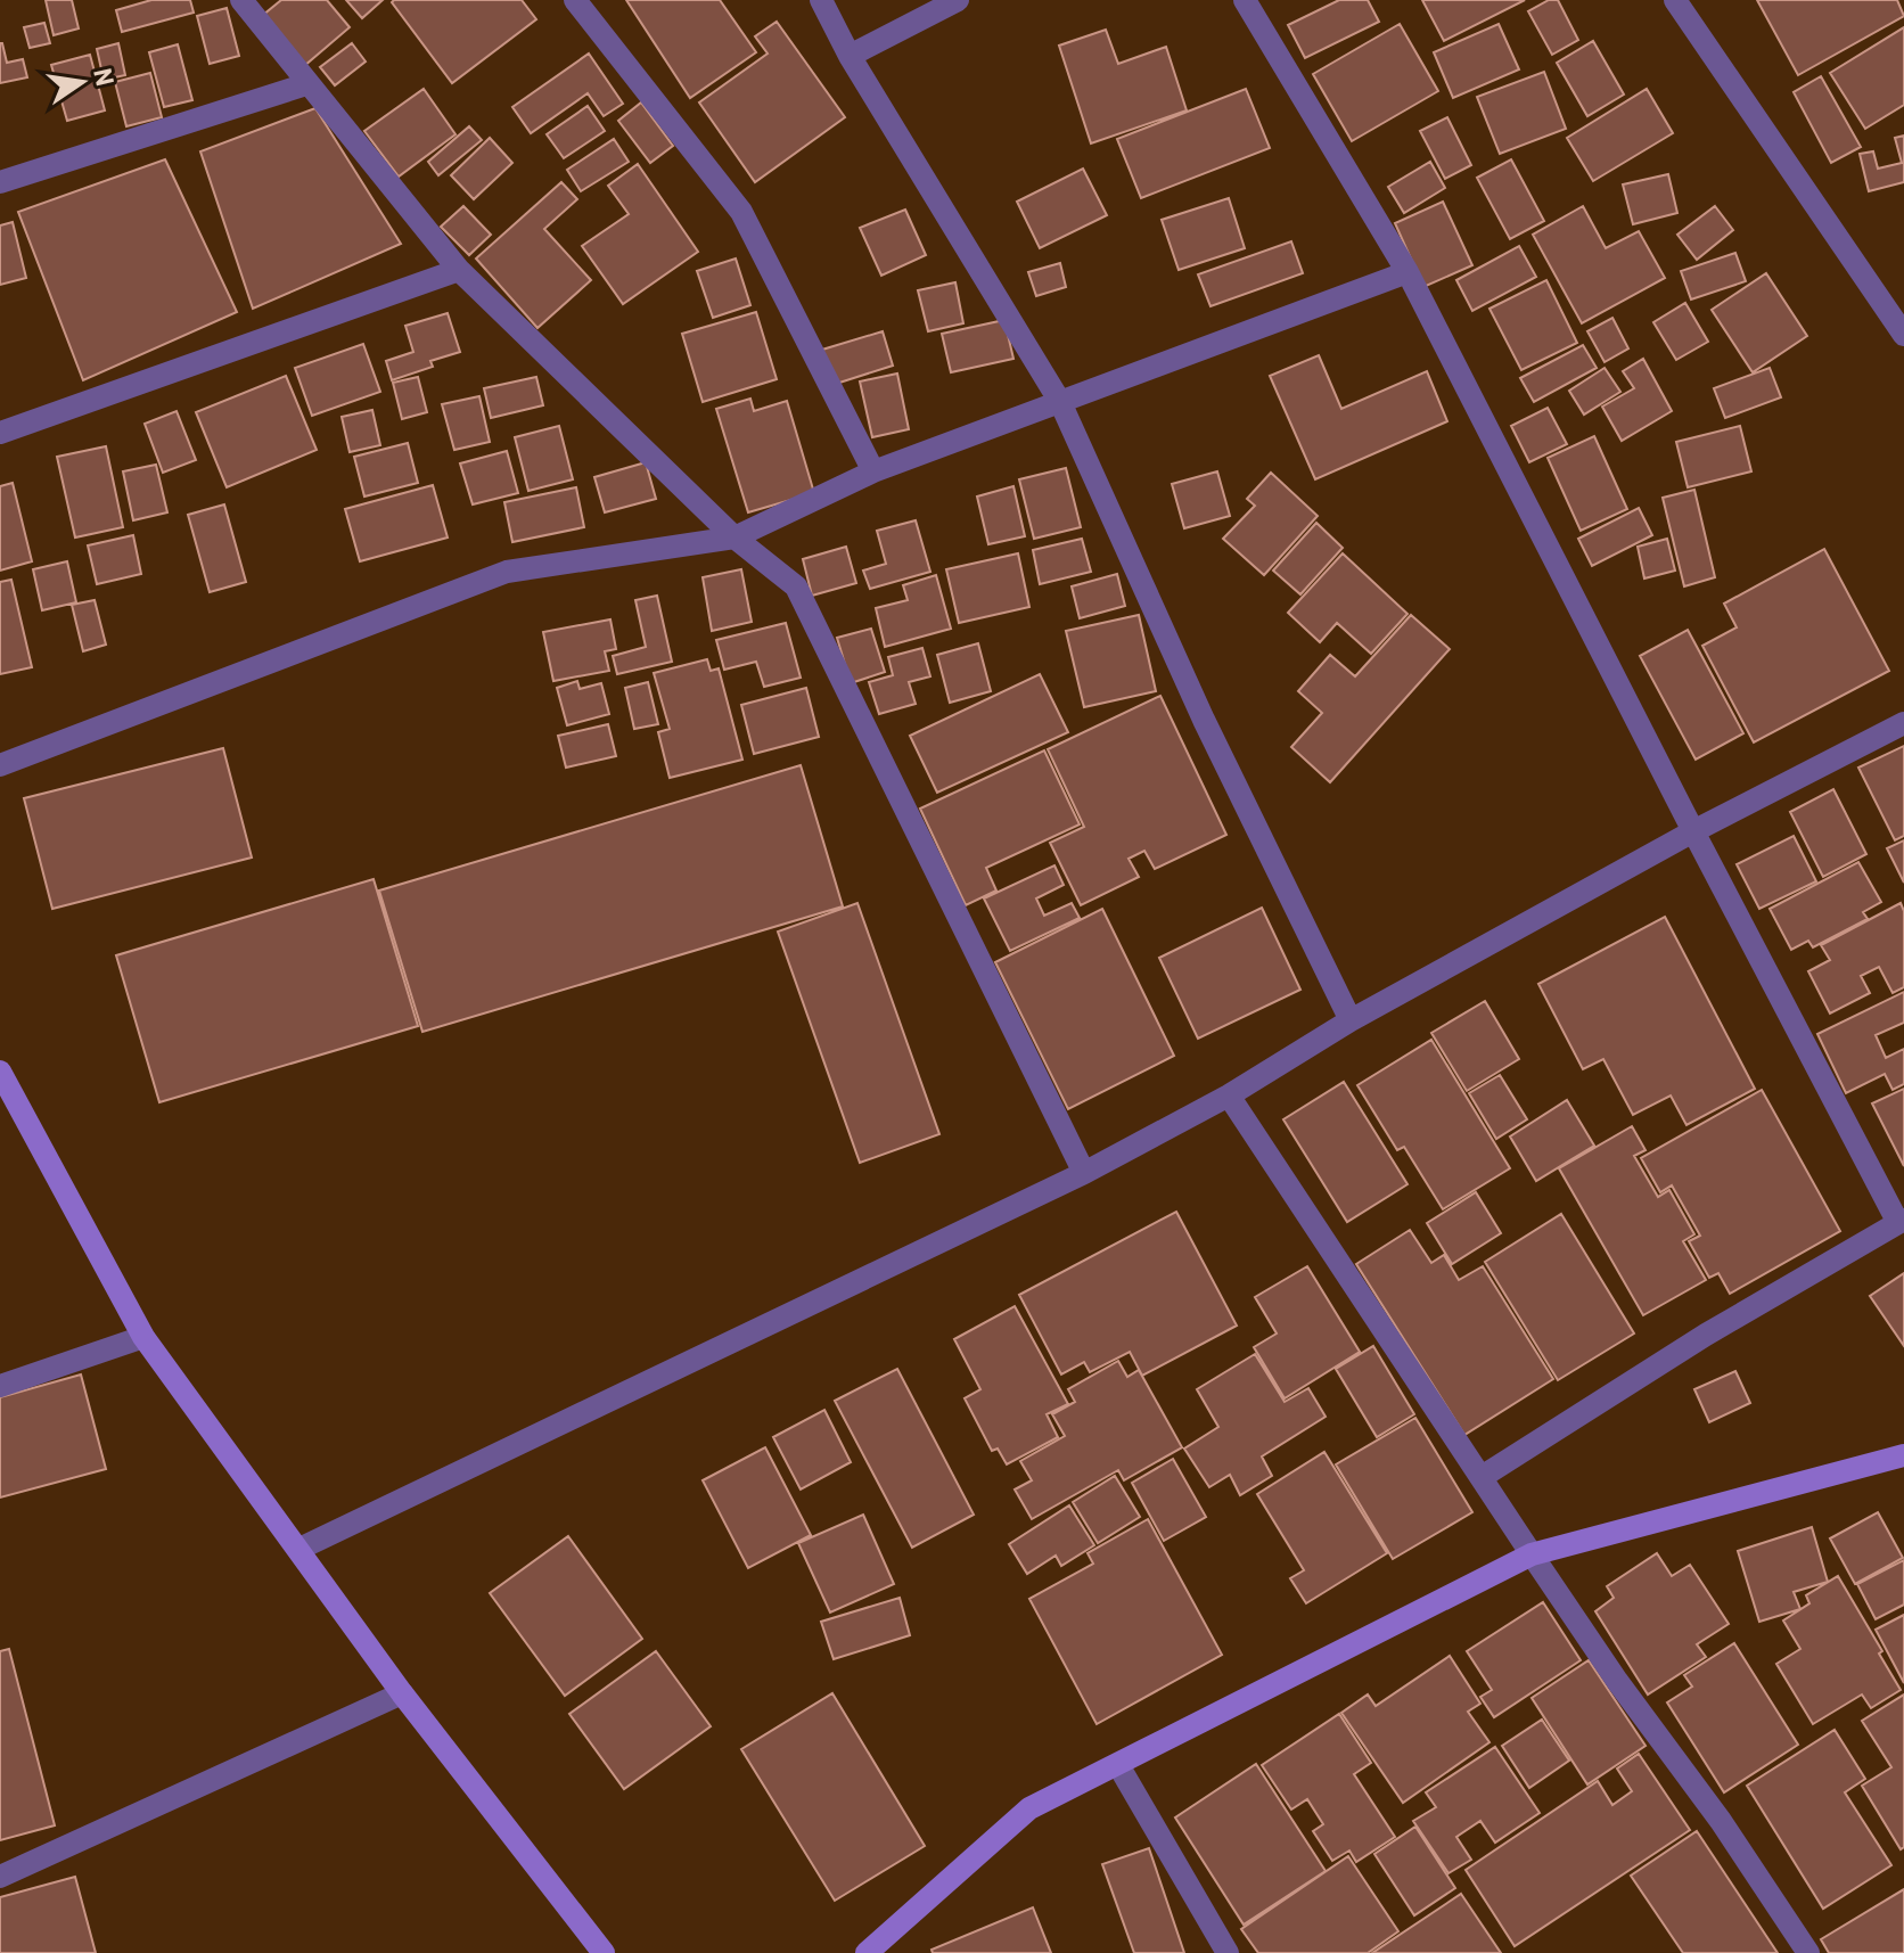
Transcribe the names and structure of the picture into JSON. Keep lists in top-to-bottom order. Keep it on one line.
{"north":"right"}
